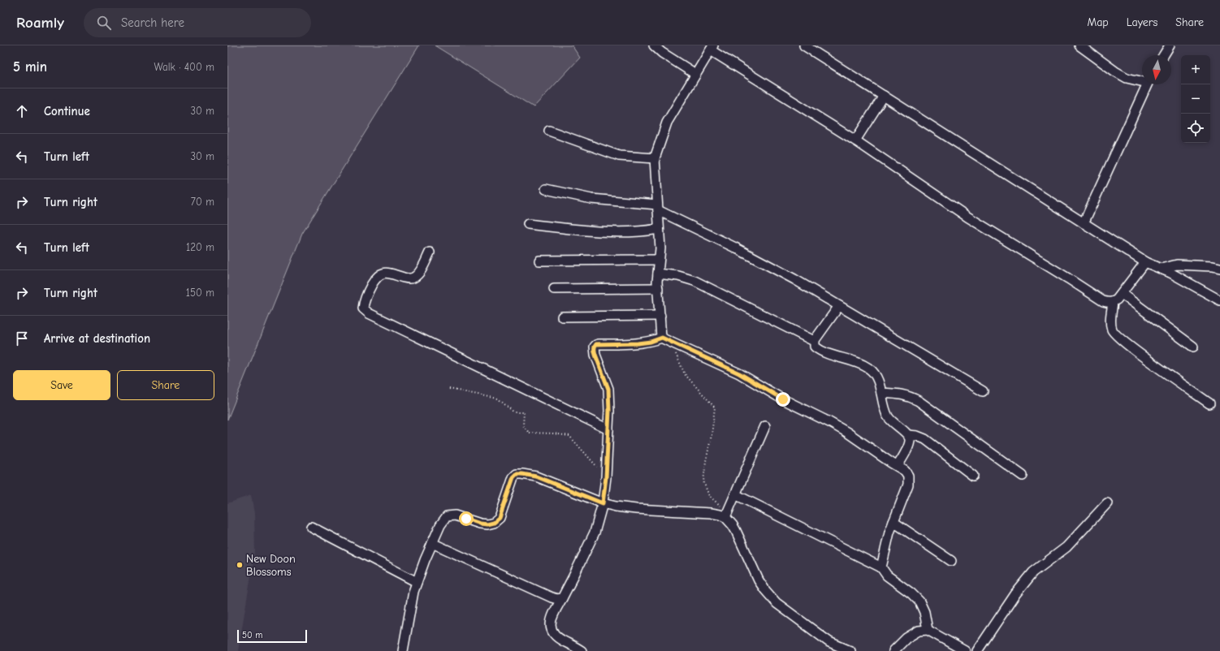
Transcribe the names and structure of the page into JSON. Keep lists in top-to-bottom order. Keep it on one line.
{"places":["New Doon Blossoms"],"scale_bar":"50 m","north":"bottom","page":{"header":"Roamly","search":"Search here","nav":["Map","Layers","Share"],"heading":["5 min","Walk · 400 m"],"map_buttons":["+","−"],"list":[["Continue","30 m"],["Turn left","30 m"],["Turn right","70 m"],["Turn left","120 m"],["Turn right","150 m"],"Arrive at destination"],"buttons":["Save","Share"],"scale":"50 m"}}
